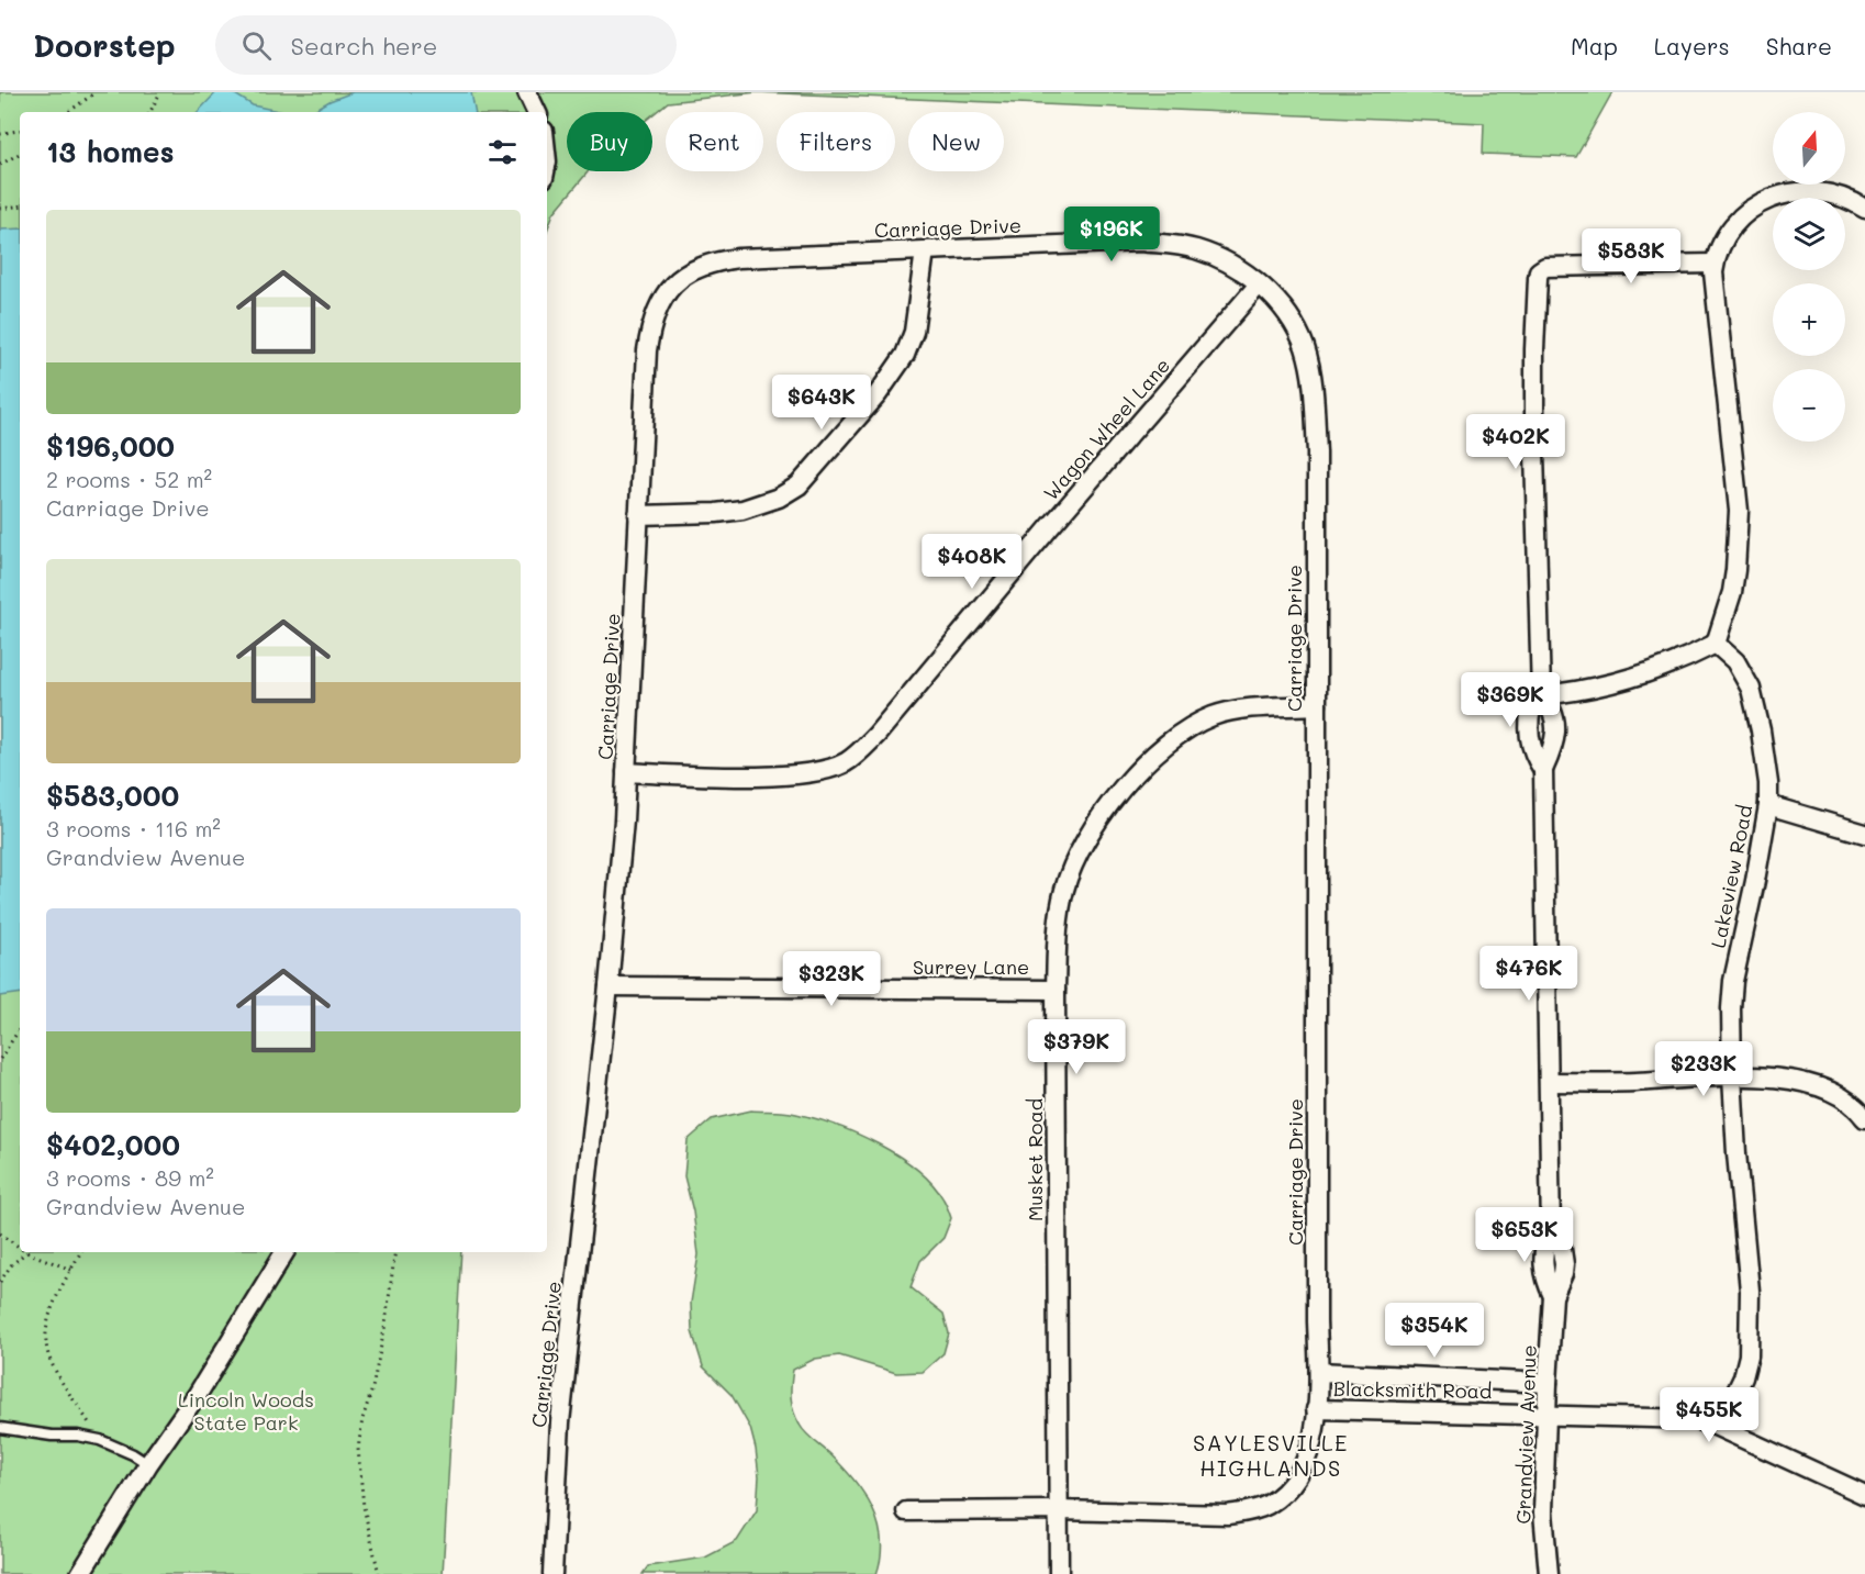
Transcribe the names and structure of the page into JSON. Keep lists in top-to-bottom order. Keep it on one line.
{"streets":{"street":["Carriage Drive","Wagon Wheel Lane","Lakeview Road","Surrey Lane","Musket Road","Blacksmith Road","Grandview Avenue"]},"crossings":[["Carriage Drive","Wagon Wheel Lane"],["Carriage Drive","Surrey Lane"],["Carriage Drive","Musket Road"],["Carriage Drive","Blacksmith Road"],["Lakeview Road","Blacksmith Road"],["Surrey Lane","Musket Road"],["Blacksmith Road","Grandview Avenue"]],"districts":["SAYLESVILLE HIGHLANDS"],"parks":["Lincoln Woods State Park"],"north":"top","page":{"header":"Doorstep","search":"Search here","nav":["Map","Layers","Share"],"map_buttons":["+","−"],"chip":["Buy","Rent","Filters","New"],"heading":"13 homes","list":[{"name":"$196,000","note":"2 rooms · 52 m² · Carriage Drive"},{"name":"$583,000","note":"3 rooms · 116 m² · Grandview Avenue"},{"name":"$402,000","note":"3 rooms · 89 m² · Grandview Avenue"}],"price":["$196K","$583K","$643K","$402K","$408K","$369K","$476K","$323K","$379K","$233K","$653K","$354K","$455K"]}}
